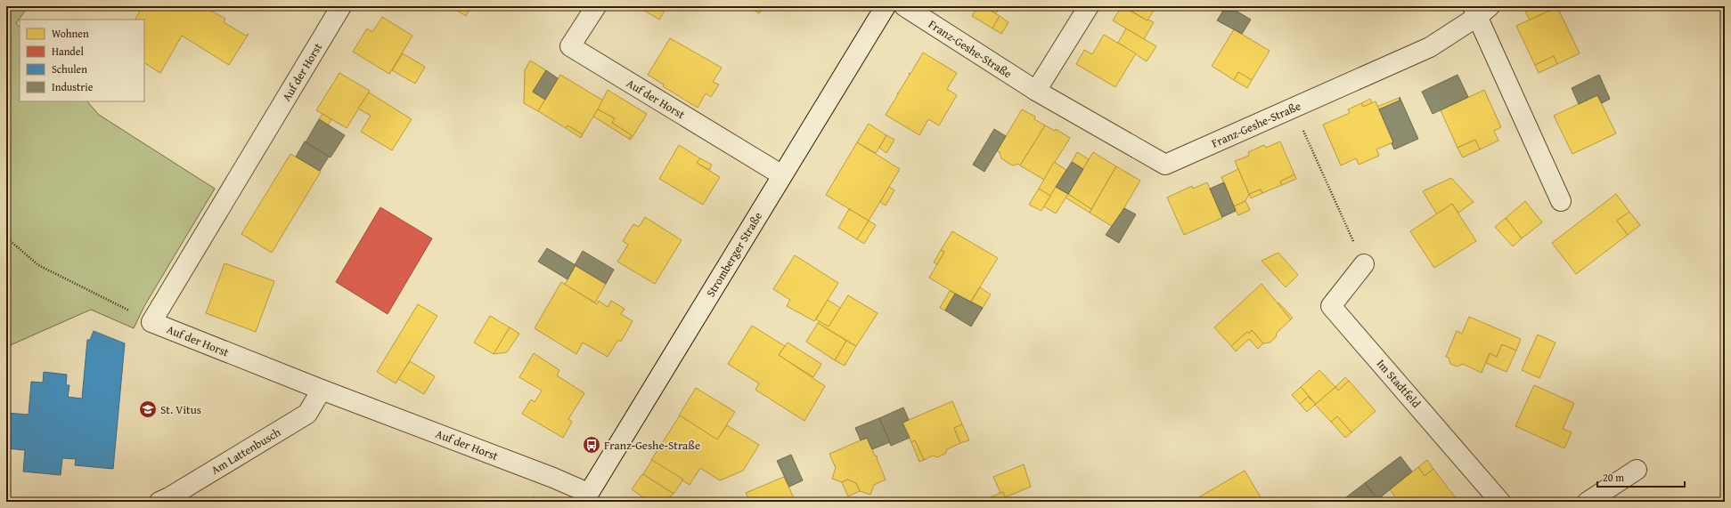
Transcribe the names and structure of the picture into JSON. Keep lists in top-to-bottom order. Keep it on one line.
{"streets":{"street":["Franz-Geshe-Straße","Auf der Horst","Stromberger Straße","Im Stadtfeld","Am Lattenbusch"]},"crossings":[["Auf der Horst","Stromberger Straße"],["Auf der Horst","Am Lattenbusch"]],"places":{"school or university":["St. Vitus"],"bus stop":["Franz-Geshe-Straße"]},"legend":["Wohnen","Handel","Schulen","Industrie"],"scale_bar":"20 m"}
